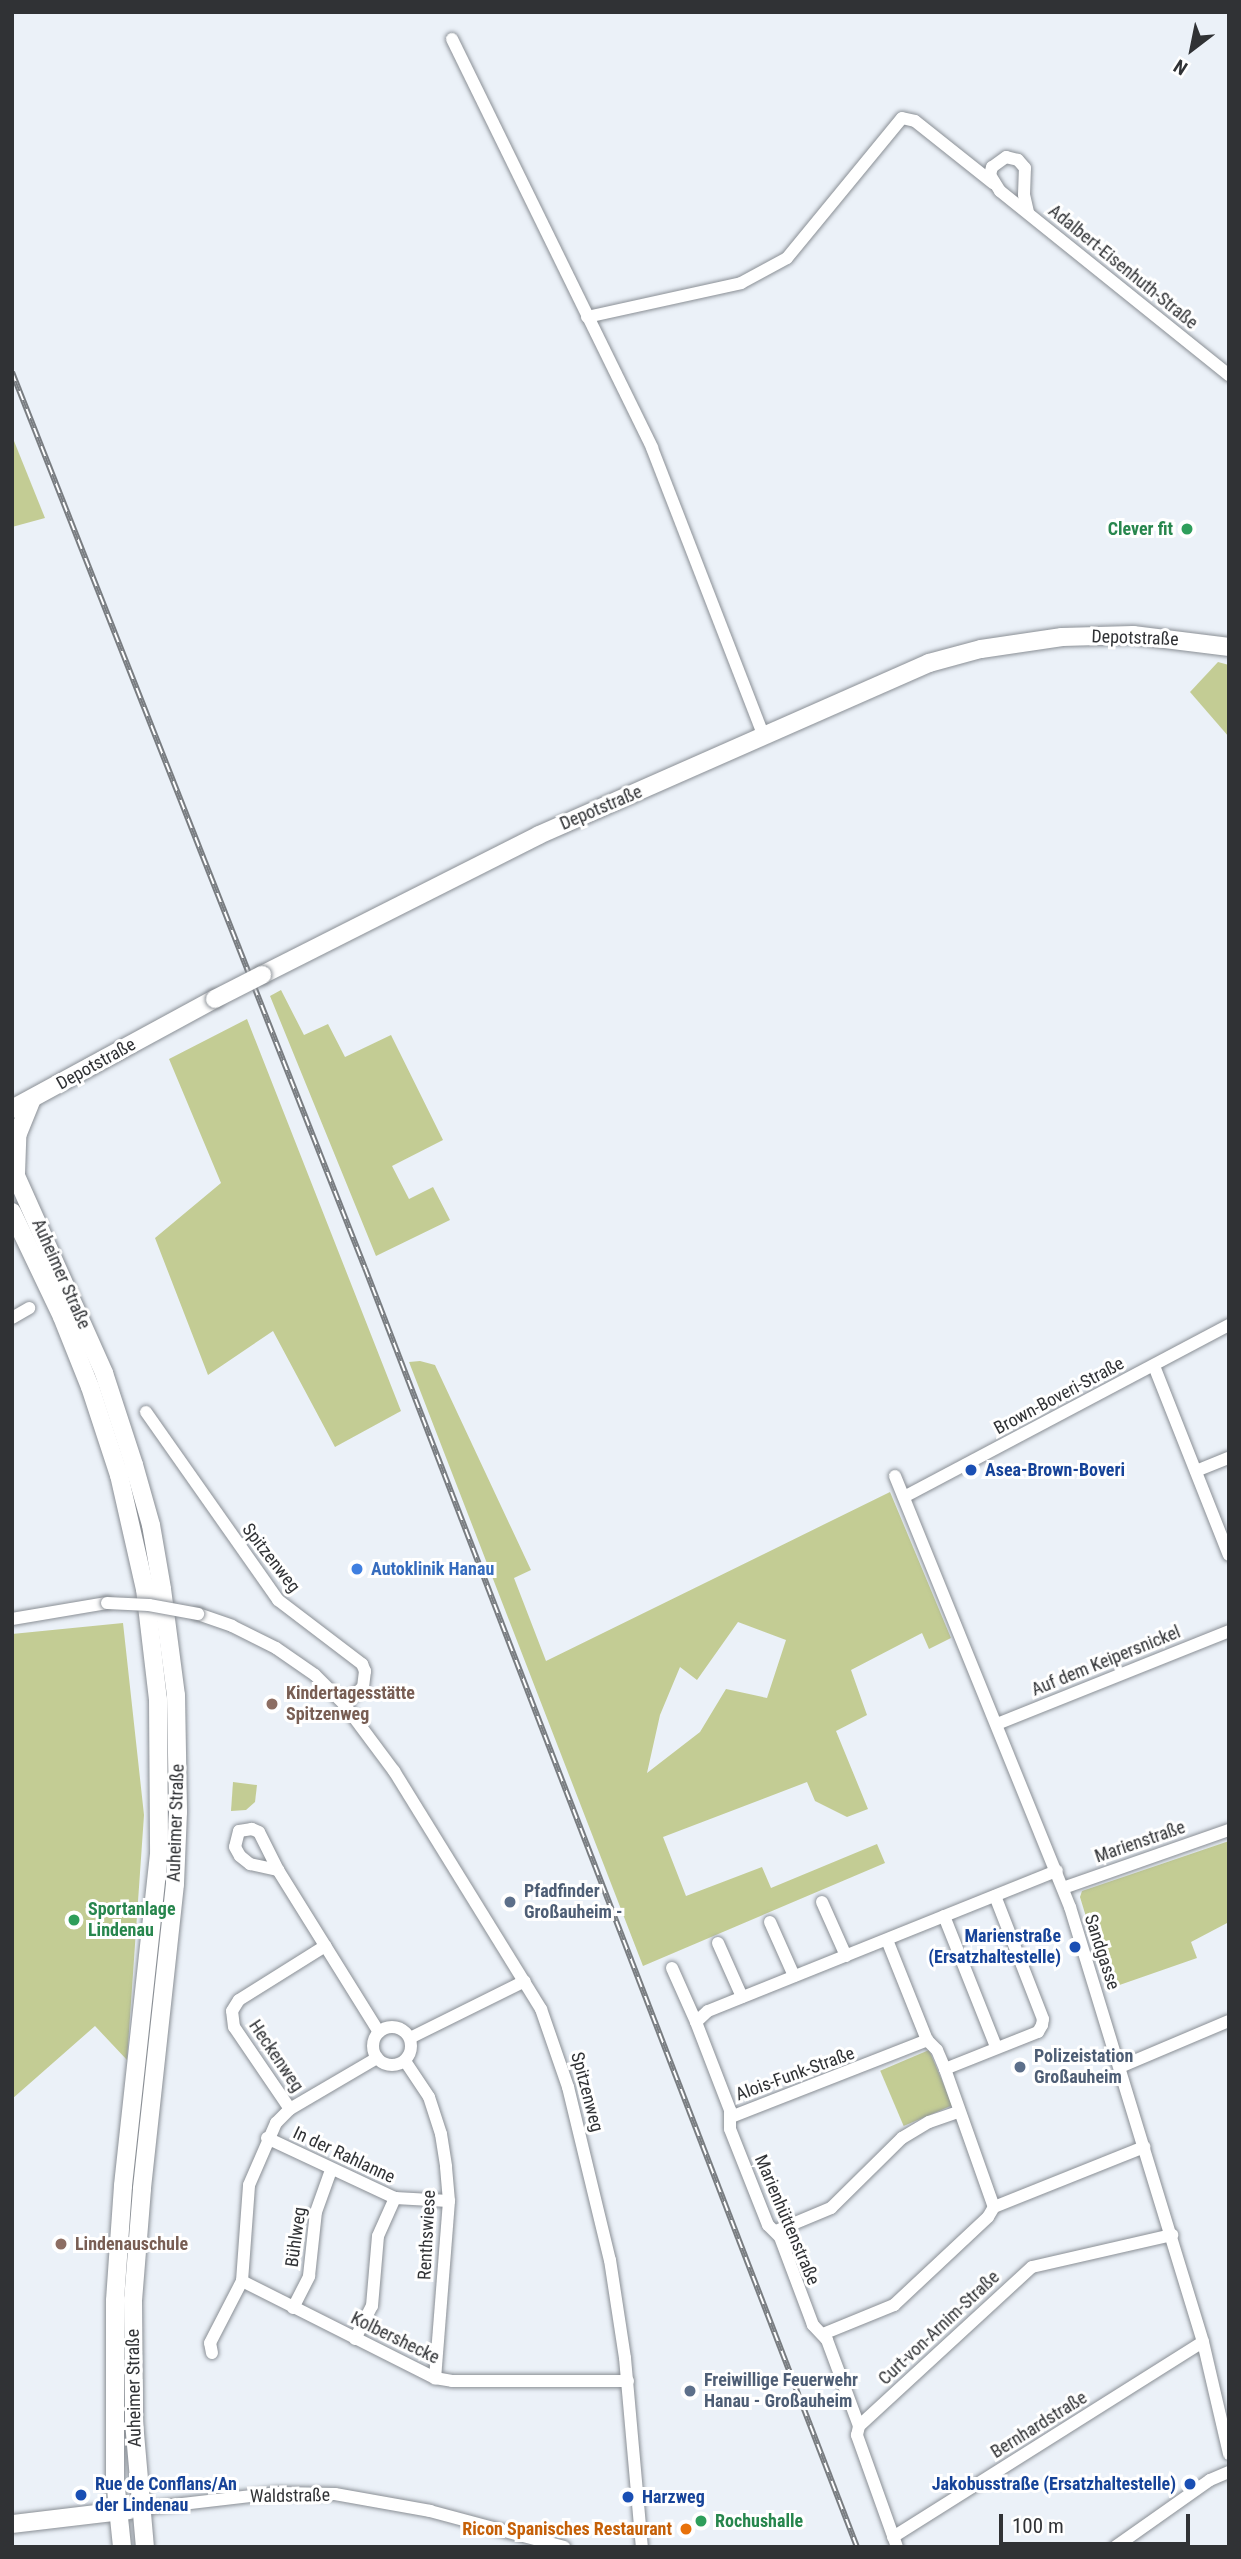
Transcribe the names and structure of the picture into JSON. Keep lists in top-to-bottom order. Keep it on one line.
{"streets":{"main road":["Depotstraße","Auheimer Straße","Waldstraße"],"street":["Adalbert-Eisenhuth-Straße","Brown-Boveri-Straße","Spitzenweg","Auf dem Keipersnickel","Marienstraße","Sandgasse","Heckenweg","Alois-Funk-Straße","In der Rahlanne","Marienhüttenstraße","Renthswiese","Bühlweg","Curt-von-Arnim-Straße","Kolbershecke","Bernhardstraße"]},"crossings":[["Auheimer Straße","Waldstraße"],["Brown-Boveri-Straße","Sandgasse"],["Spitzenweg","Kolbershecke"],["Auf dem Keipersnickel","Sandgasse"],["Marienstraße","Sandgasse"],["Sandgasse","Curt-von-Arnim-Straße"],["Sandgasse","Bernhardstraße"],["Alois-Funk-Straße","Marienhüttenstraße"],["In der Rahlanne","Renthswiese"],["In der Rahlanne","Bühlweg"],["Marienhüttenstraße","Curt-von-Arnim-Straße"],["Renthswiese","Kolbershecke"],["Bühlweg","Kolbershecke"]],"places":["Clever fit","Asea-Brown-Boveri","Autoklinik Hanau","Kindertagesstätte Spitzenweg","Pfadfinder Großauheim -","Sportanlage Lindenau","Marienstraße (Ersatzhaltestelle)","Polizeistation Großauheim","Lindenauschule","Freiwillige Feuerwehr Hanau - Großauheim","Jakobusstraße (Ersatzhaltestelle)","Rue de Conflans/An der Lindenau","Harzweg","Rochushalle","Ricon Spanisches Restaurant"],"scale_bar":"100 m","north":"bottom left"}
